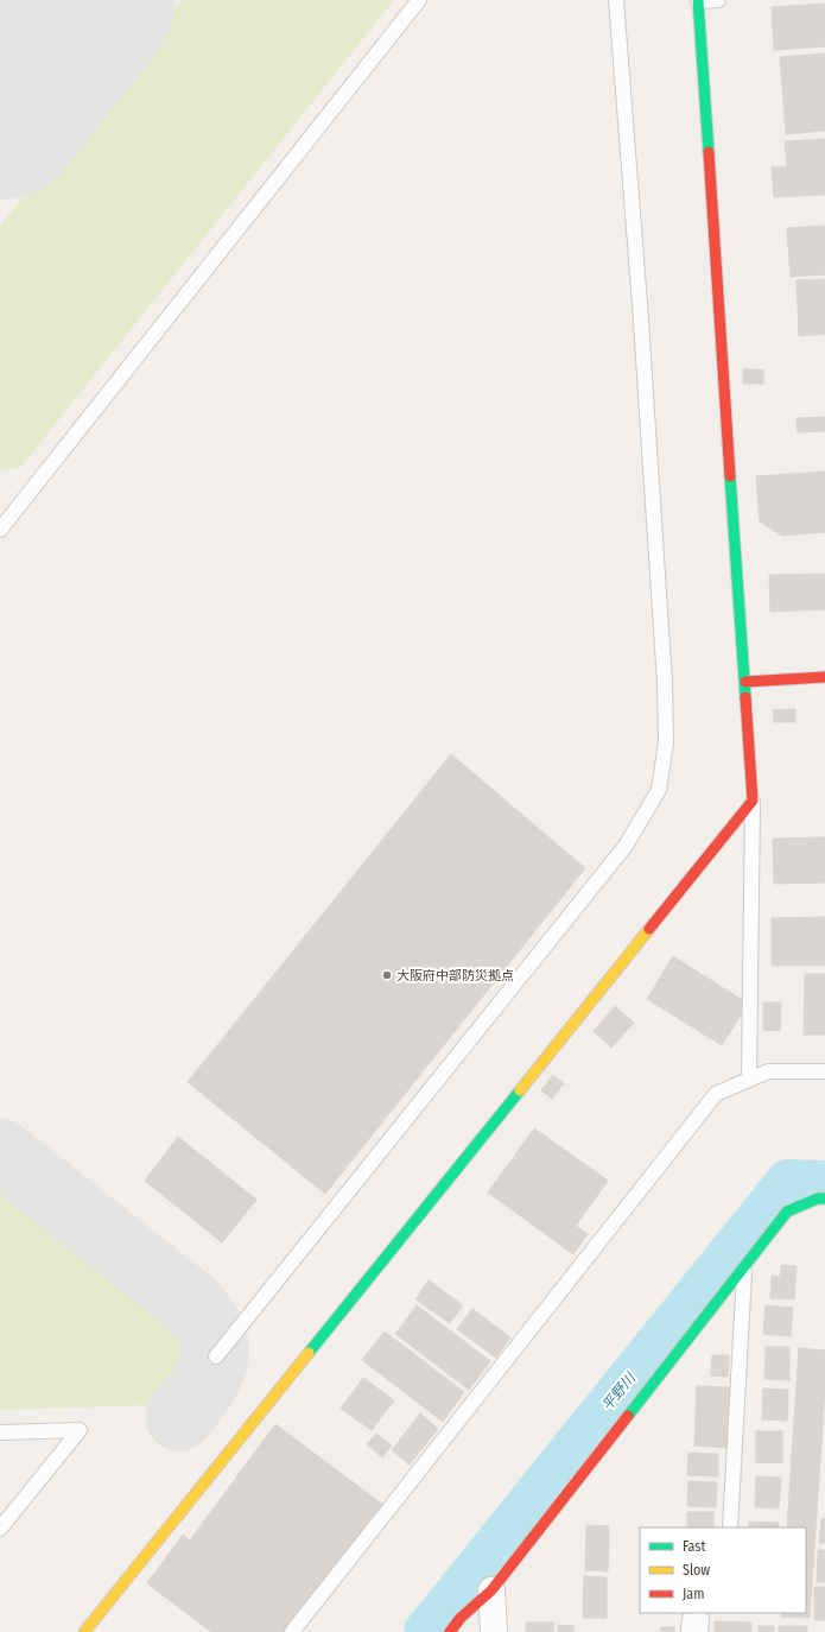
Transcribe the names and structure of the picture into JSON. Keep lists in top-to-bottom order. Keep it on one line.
{"water":["平野川"],"places":["大阪府中部防災拠点"],"legend":["Fast","Slow","Jam"]}
